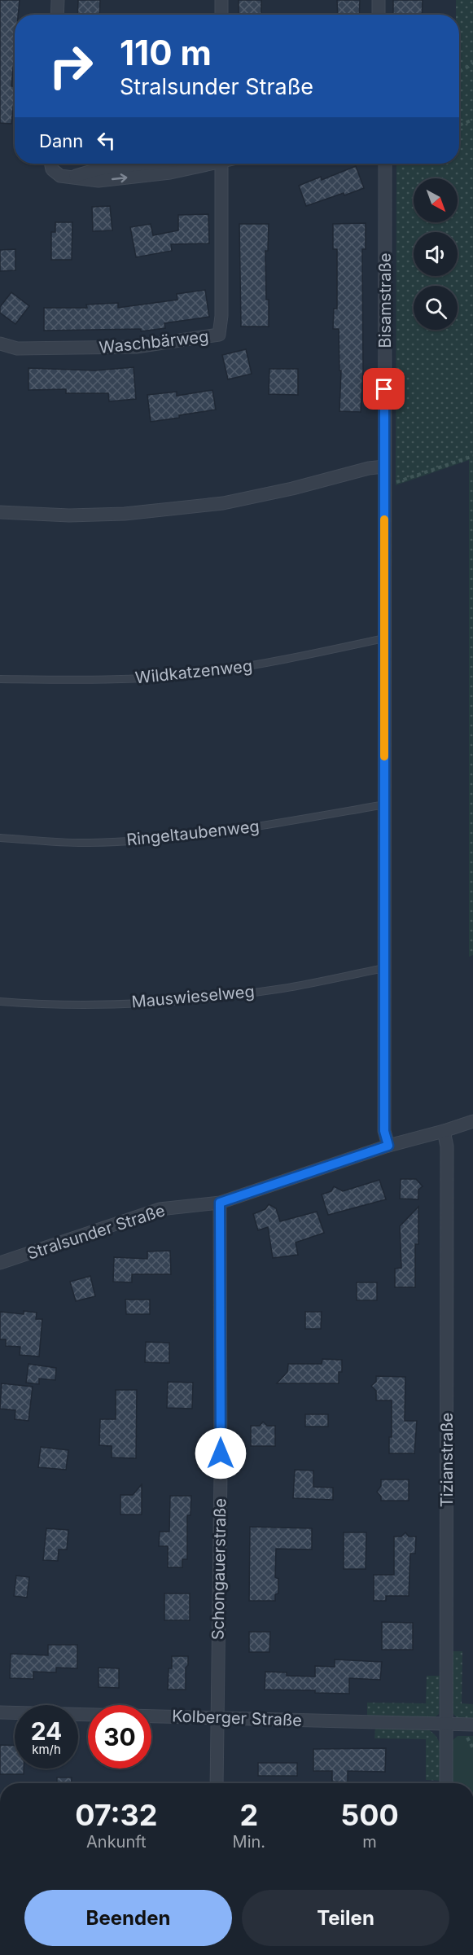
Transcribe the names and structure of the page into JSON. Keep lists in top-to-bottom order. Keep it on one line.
{"streets":{"street":["Bisamstraße","Waschbärweg","Stralsunder Straße","Tizianstraße","Schongauerstraße","Kolberger Straße"],"lane":["Wildkatzenweg","Ringeltaubenweg","Mauswieselweg"]},"crossings":[["Bisamstraße","Wildkatzenweg"],["Bisamstraße","Ringeltaubenweg"],["Bisamstraße","Mauswieselweg"],["Bisamstraße","Stralsunder Straße"],["Stralsunder Straße","Tizianstraße"],["Stralsunder Straße","Schongauerstraße"],["Tizianstraße","Kolberger Straße"],["Schongauerstraße","Kolberger Straße"]],"north":"bottom right","page":{"turn":["110 m","Stralsunder Straße"],"then":"Dann","speed":"24 km/h","limit":"30","eta":["07:32","Ankunft","2","Min.","500","m"],"buttons":["Beenden","Teilen"]}}
